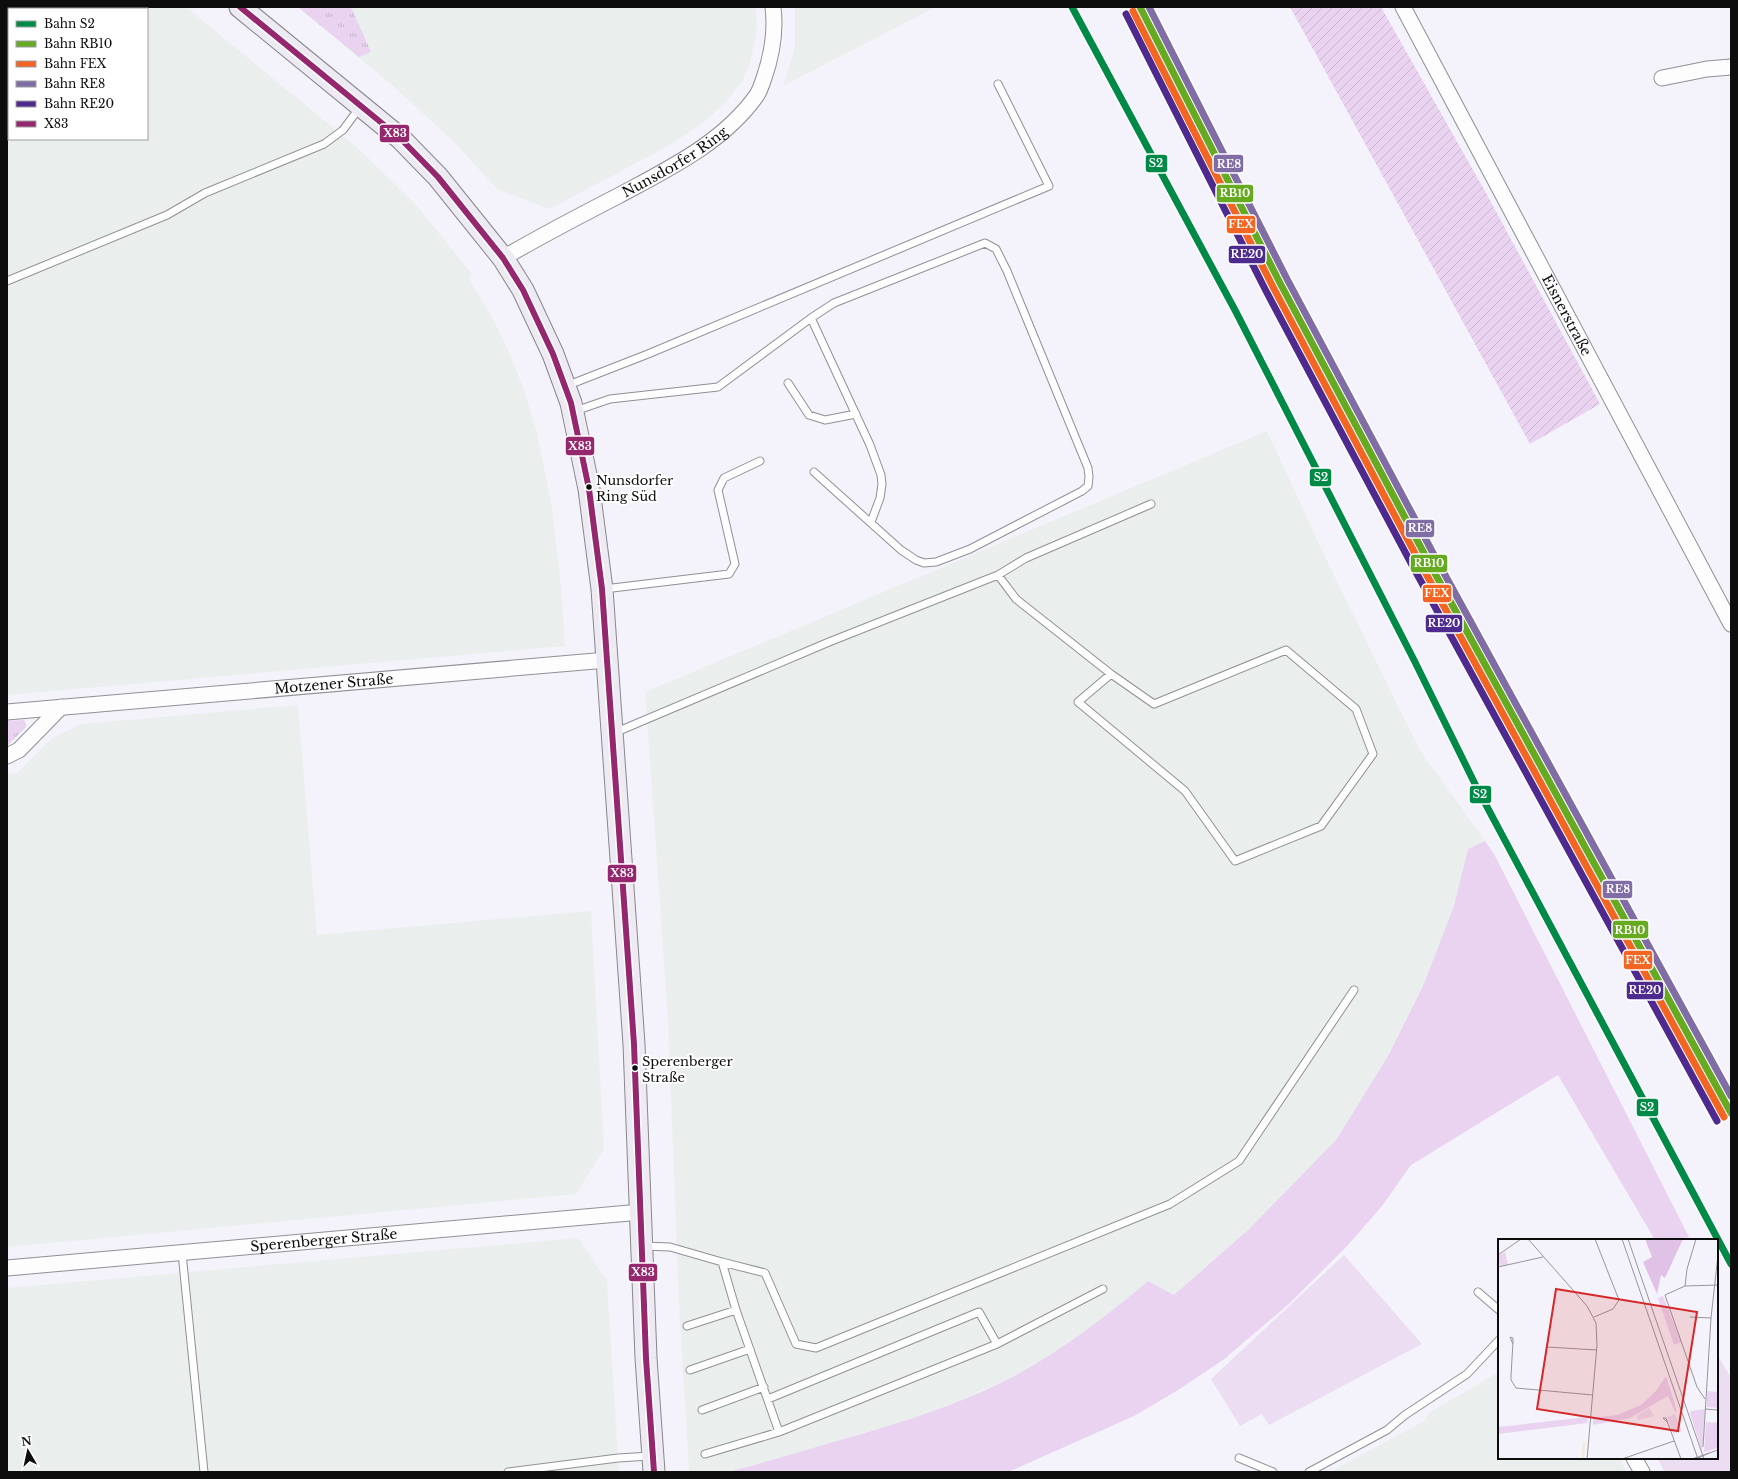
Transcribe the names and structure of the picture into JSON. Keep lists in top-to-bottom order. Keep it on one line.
{"streets":{"street":["Nunsdorfer Ring","Eisnerstraße","Motzener Straße","Sperenberger Straße"]},"places":["Nunsdorfer Ring Süd","Sperenberger Straße"],"lines":["rail line S2","rail line RB10","rail line RE8","transit line X83","rail line FEX","rail line RE20"],"legend":["Bahn S2","Bahn RB10","Bahn FEX","Bahn RE8","Bahn RE20","X83"],"north":"top"}
